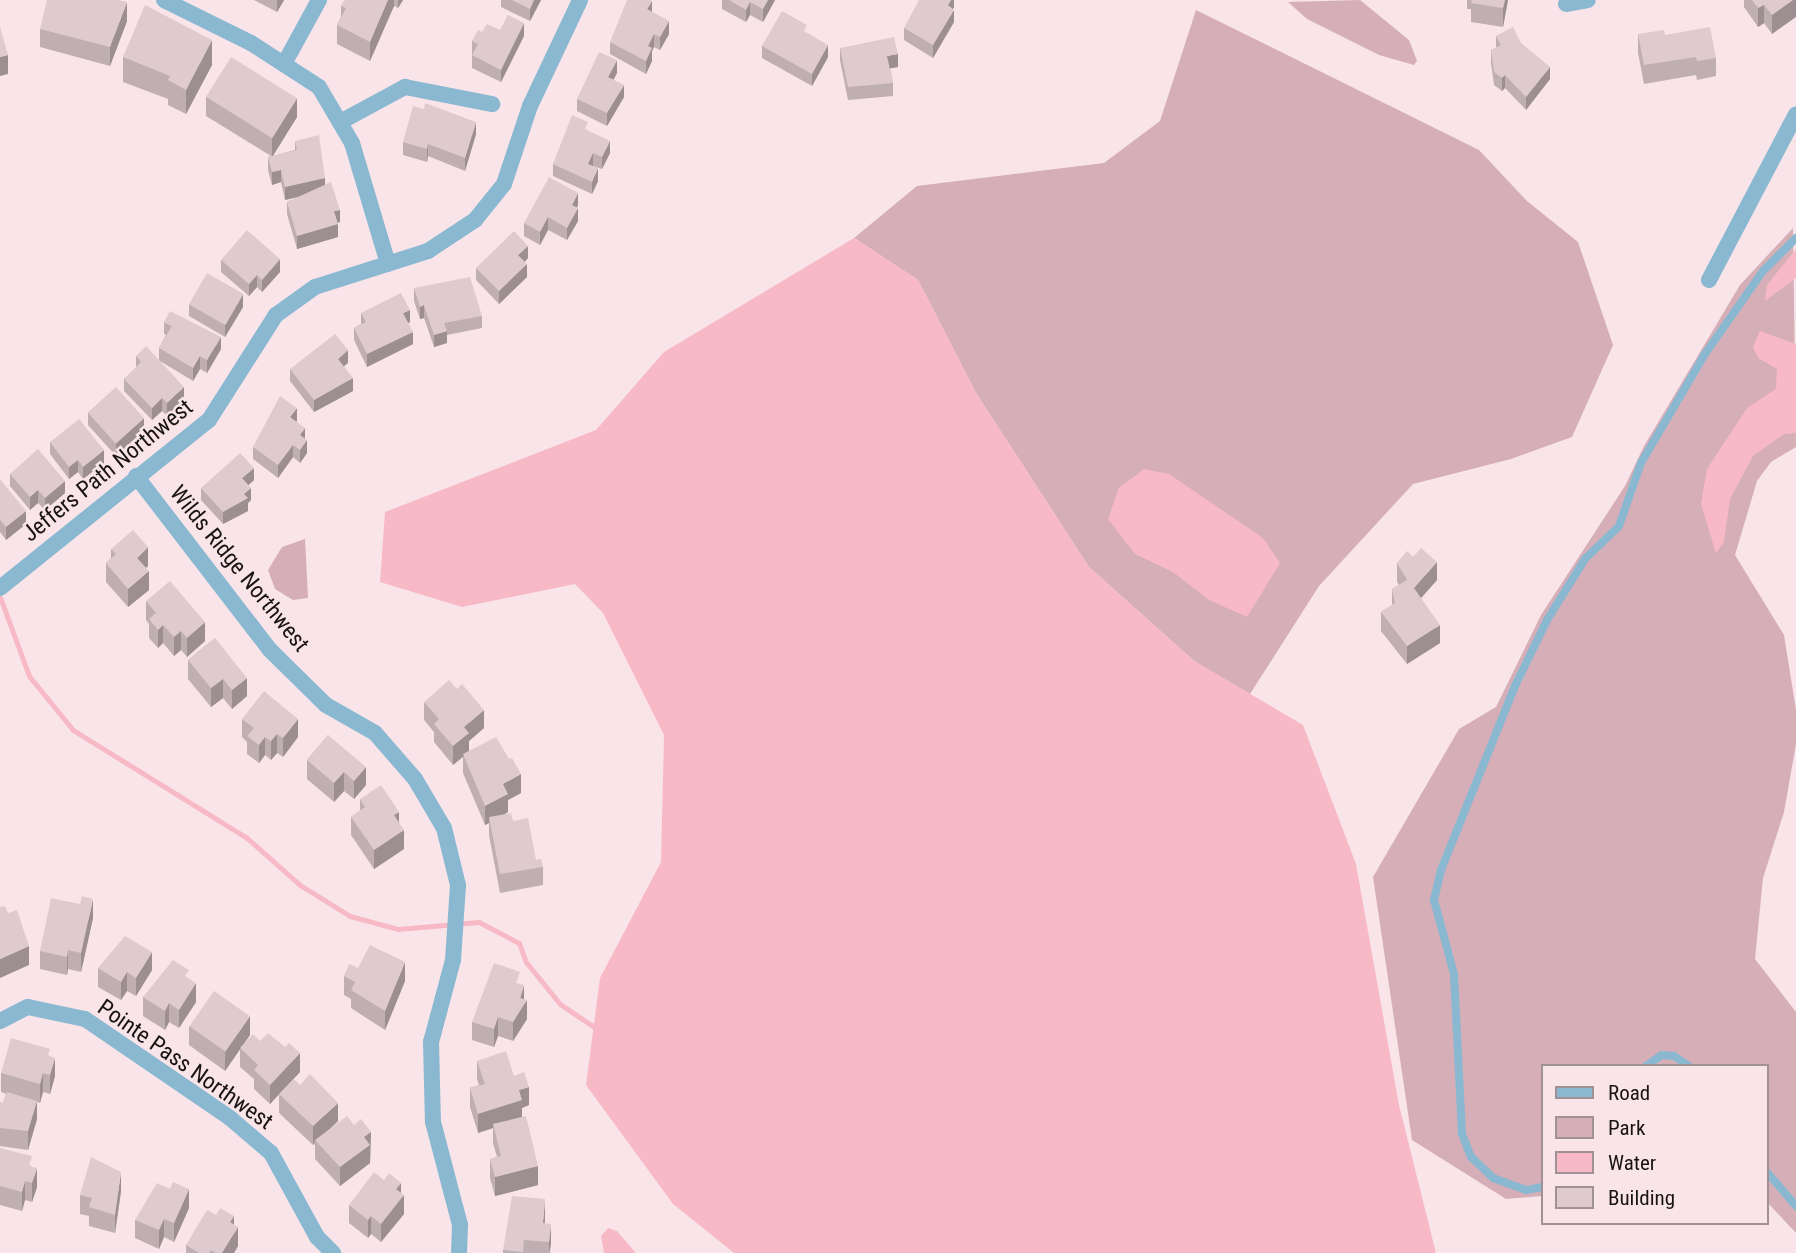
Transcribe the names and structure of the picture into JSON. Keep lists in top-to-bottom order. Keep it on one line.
{"streets":{"street":["Jeffers Path Northwest","Wilds Ridge Northwest","Pointe Pass Northwest"]},"crossings":[["Jeffers Path Northwest","Wilds Ridge Northwest"]],"legend":["Road","Park","Water","Building"]}
